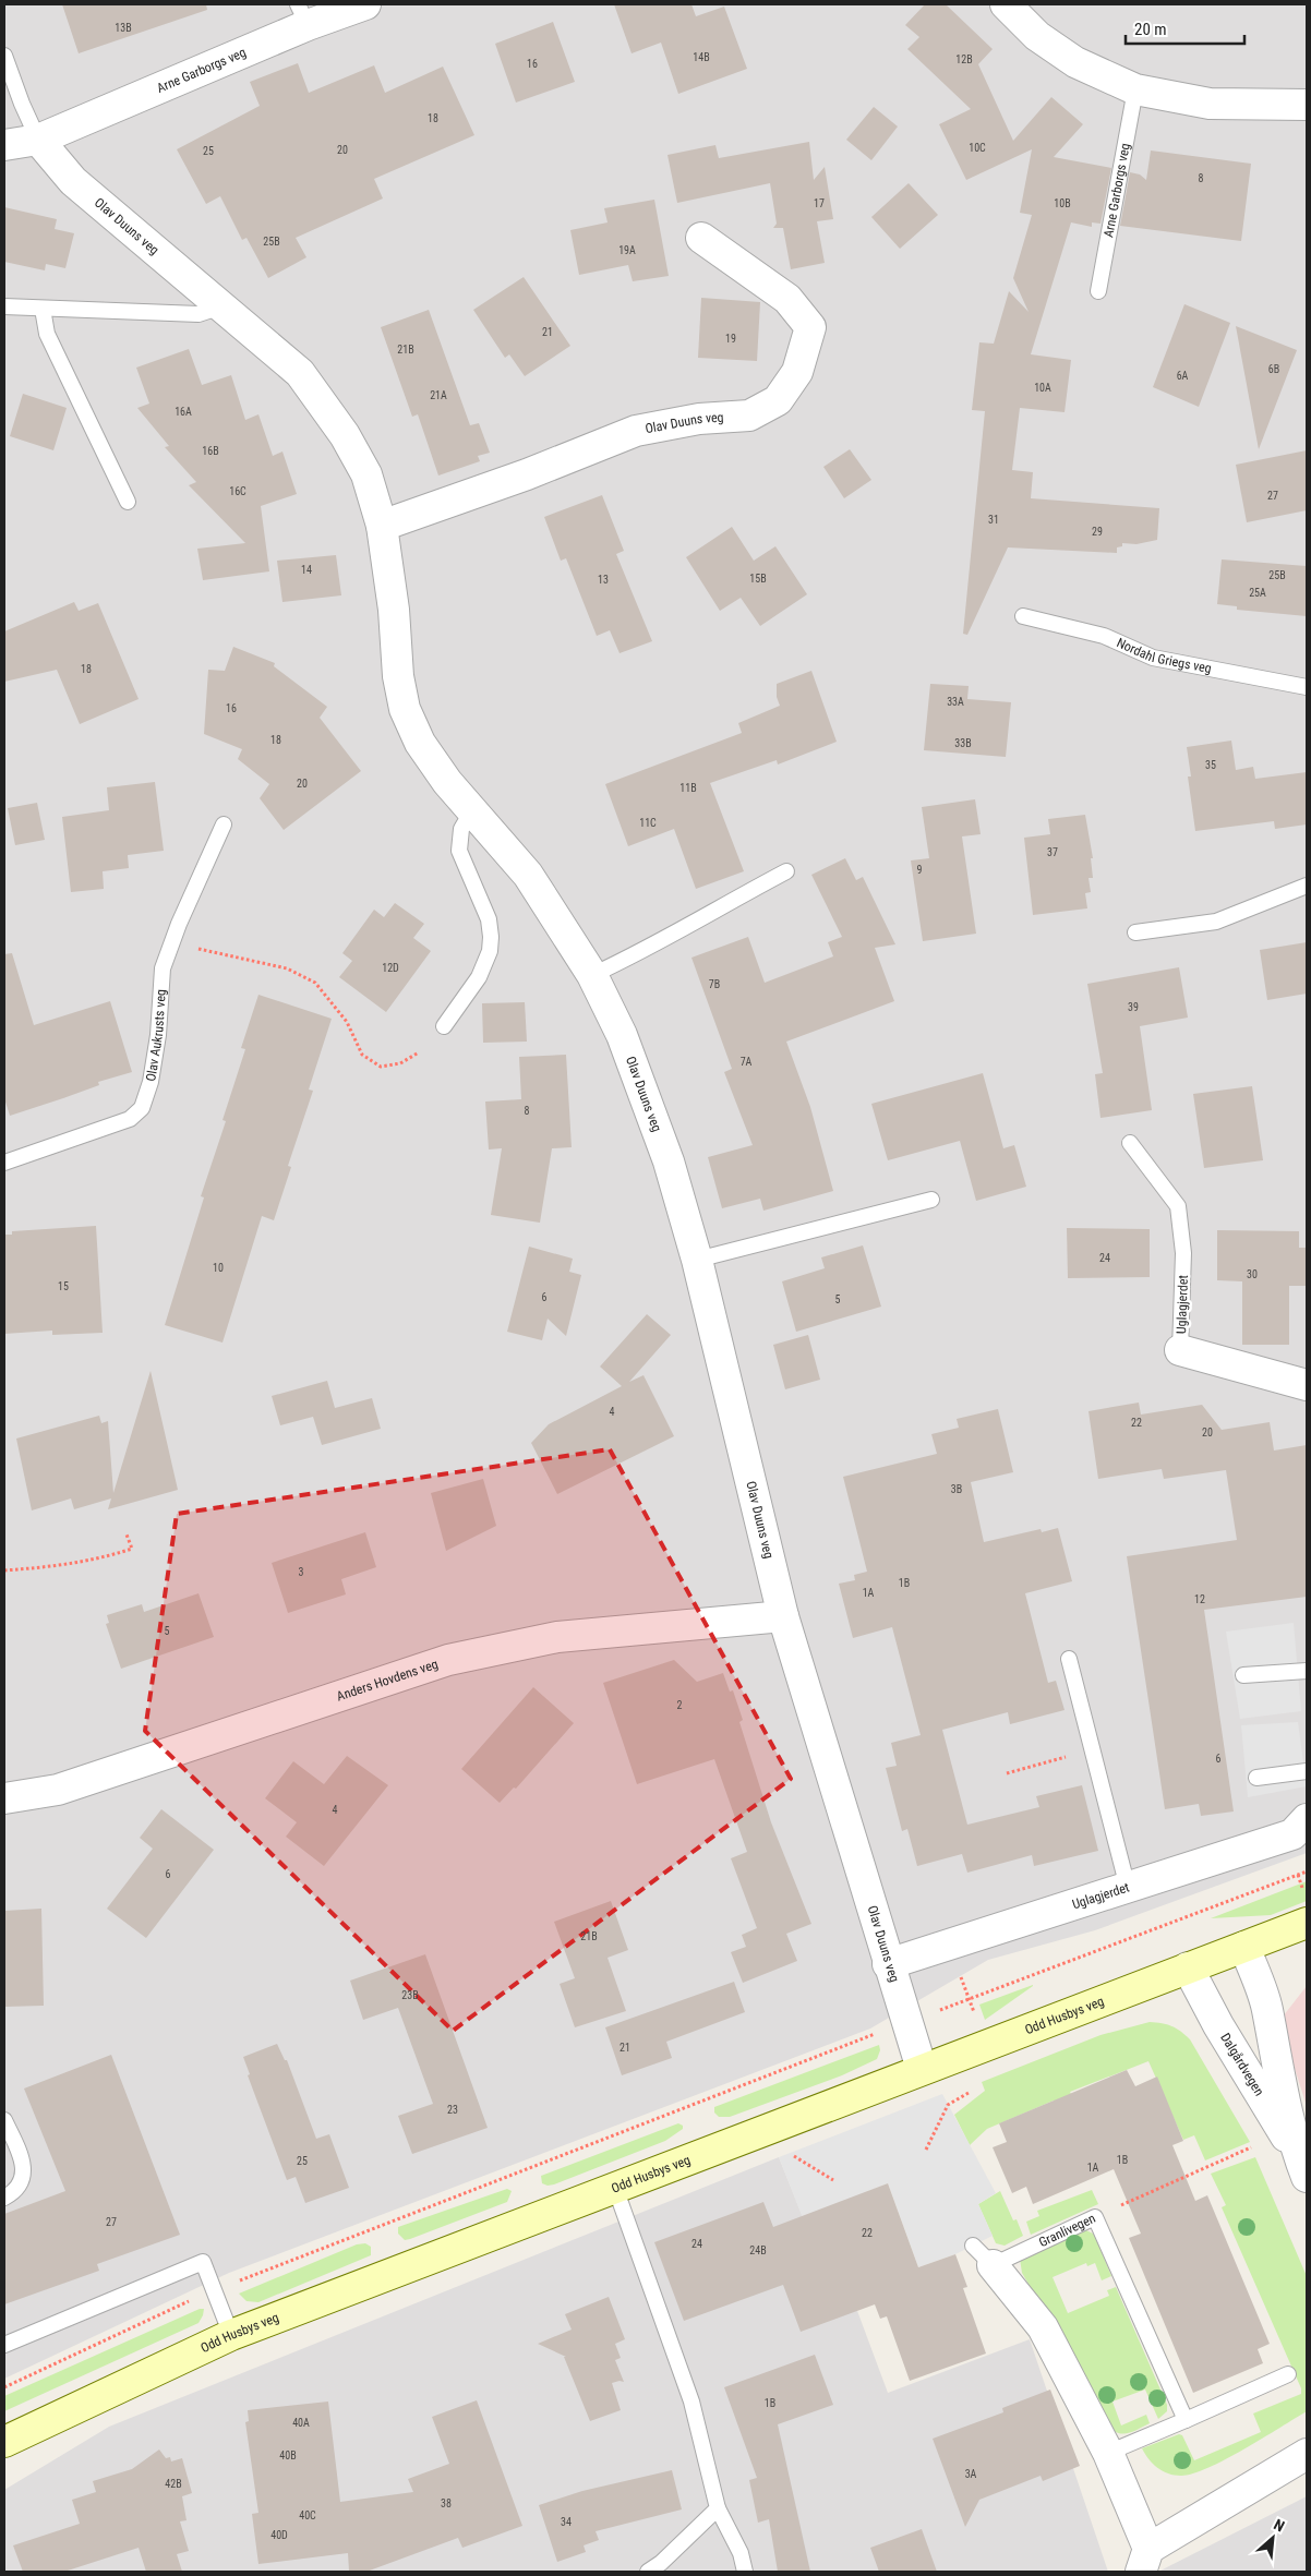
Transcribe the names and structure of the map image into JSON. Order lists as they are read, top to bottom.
{
  "streets": {
    "street": [
      "Arne Garborgs veg",
      "Olav Duuns veg",
      "Uglagjerdet",
      "Anders Hovdens veg",
      "Odd Husbys veg",
      "Dalgårdvegen",
      "Granlivegen"
    ],
    "lane": ["Nordahl Griegs veg", "Olav Aukrusts veg"]
  },
  "crossings": [
    ["Arne Garborgs veg", "Olav Duuns veg"],
    ["Olav Duuns veg", "Uglagjerdet"],
    ["Olav Duuns veg", "Anders Hovdens veg"],
    ["Olav Duuns veg", "Odd Husbys veg"],
    ["Odd Husbys veg", "Dalgårdvegen"]
  ],
  "house_numbers": [
    "13B",
    "14B",
    "12B",
    "16",
    "18",
    "10C",
    "20",
    "25",
    "8",
    "17",
    "10B",
    "25B",
    "19A",
    "21",
    "19",
    "21B",
    "6B",
    "6A",
    "10A",
    "21A",
    "16A",
    "16B",
    "16C",
    "27",
    "31",
    "29",
    "14",
    "25B",
    "15B",
    "13",
    "25A",
    "18",
    "33A",
    "16",
    "18",
    "33B",
    "35",
    "20",
    "11B",
    "11C",
    "37",
    "9",
    "12D",
    "7B",
    "39",
    "7A",
    "8",
    "24",
    "10",
    "30",
    "15",
    "6",
    "5",
    "4",
    "22",
    "20",
    "3B",
    "3",
    "1B",
    "1A",
    "12",
    "5",
    "2",
    "6",
    "4",
    "6",
    "21B",
    "23B",
    "21",
    "23",
    "1B",
    "25",
    "1A",
    "27",
    "22",
    "24",
    "24B",
    "1B",
    "40A",
    "40B",
    "3A",
    "42B",
    "38",
    "40C",
    "34",
    "40D"
  ],
  "scale_bar": "20 m",
  "north": "top right"
}
